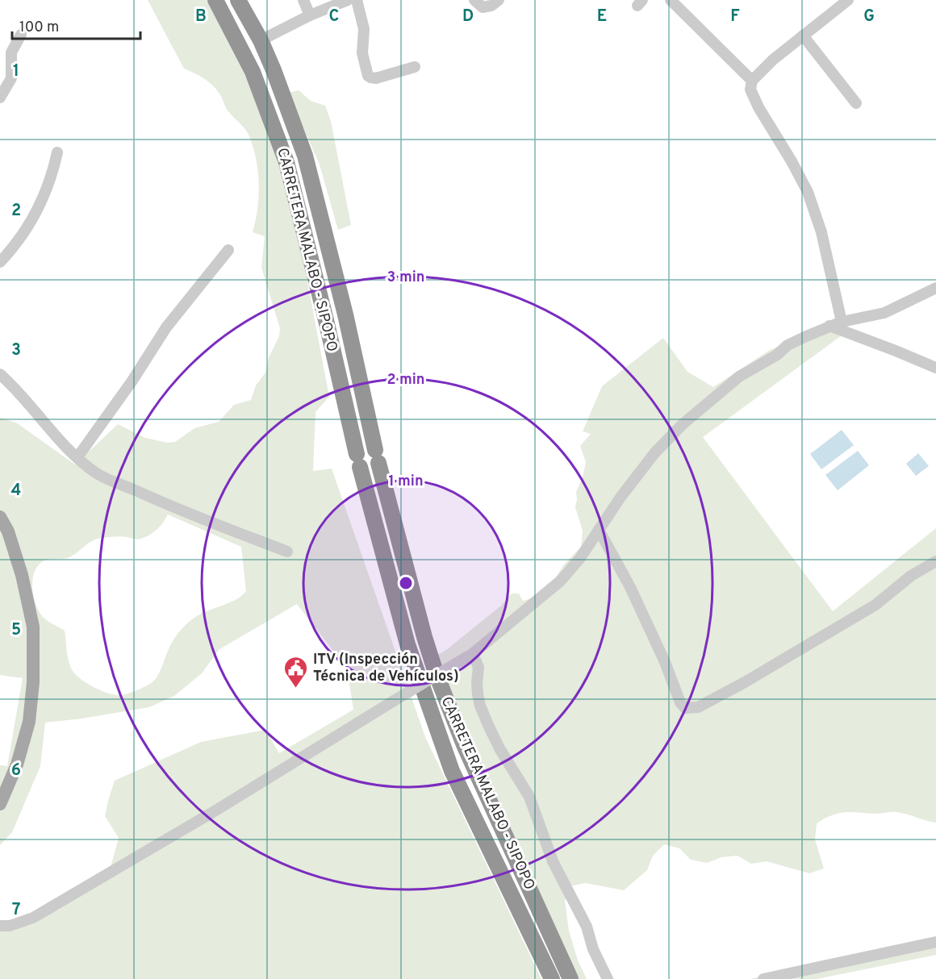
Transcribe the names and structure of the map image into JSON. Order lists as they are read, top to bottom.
{
  "streets": {
    "highway": ["CARRETERA MALABO - SIPOPO"]
  },
  "places": {
    "public building": ["ITV (Inspección Técnica de Vehículos)"]
  },
  "scale_bar": "100 m",
  "grid": {
    "columns": [
      "B",
      "C",
      "D",
      "E",
      "F",
      "G"
    ],
    "rows": [
      "1",
      "2",
      "3",
      "4",
      "5",
      "6",
      "7"
    ]
  },
  "rings": ["3 min", "2 min", "1 min"]
}
